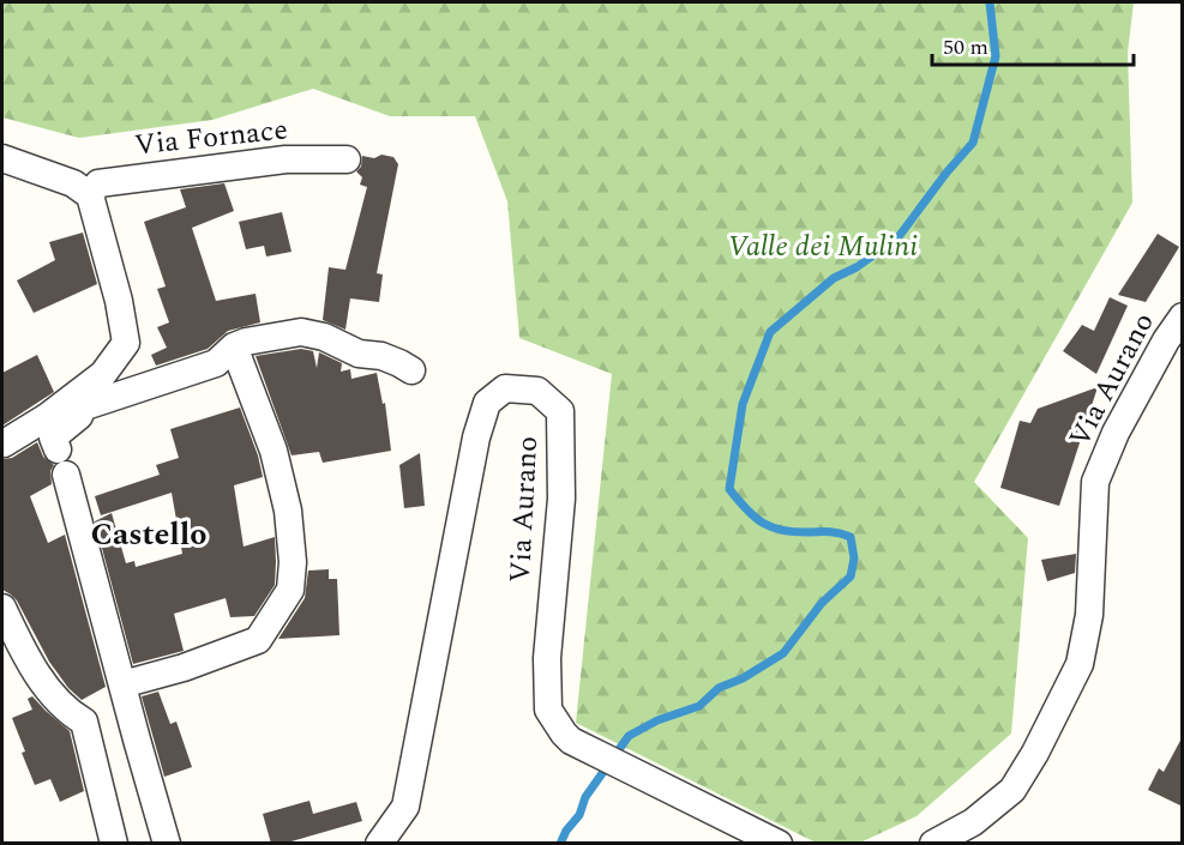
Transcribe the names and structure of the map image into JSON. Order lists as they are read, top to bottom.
{
  "streets": {
    "street": ["Via Fornace", "Via Aurano"]
  },
  "districts": ["Castello"],
  "parks": ["Valle dei Mulini"],
  "scale_bar": "50 m"
}
